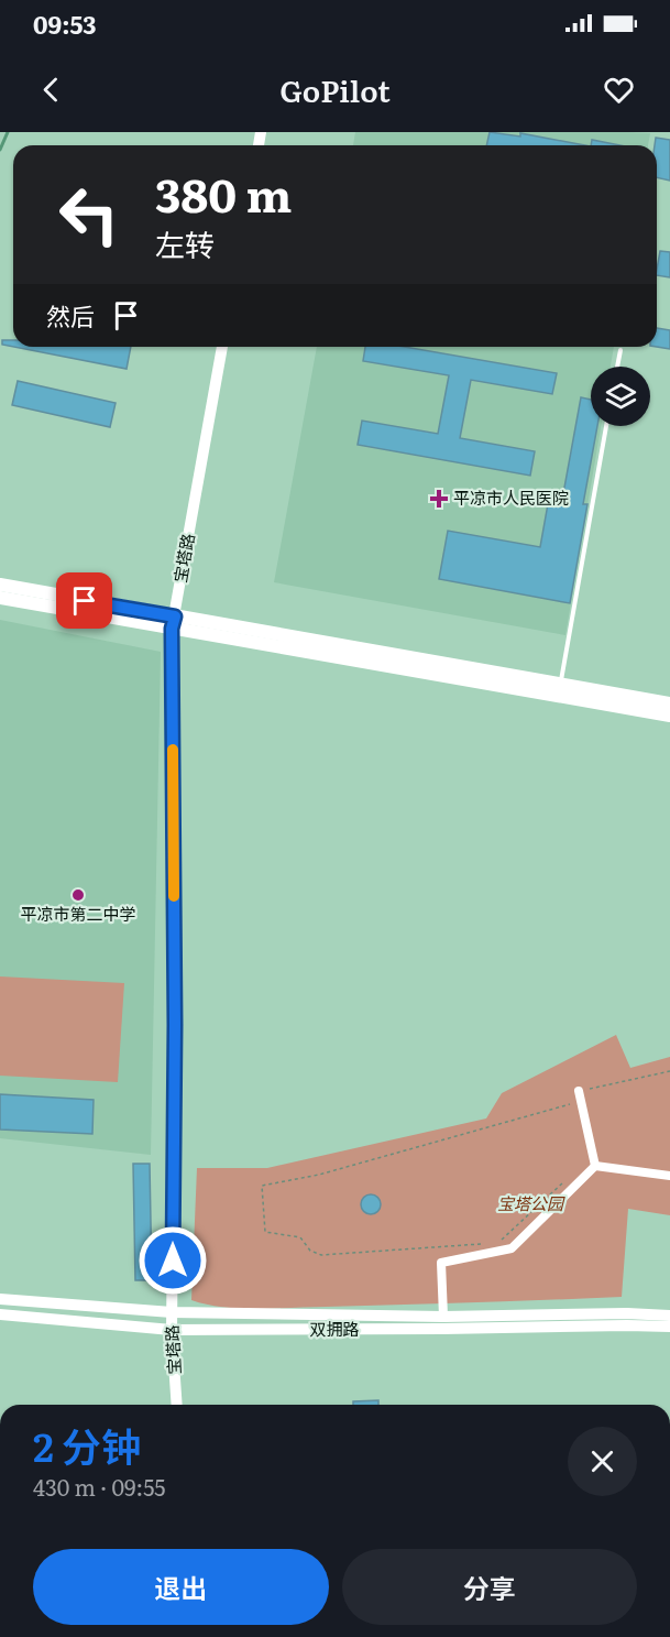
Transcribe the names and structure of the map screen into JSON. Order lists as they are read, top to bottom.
{
  "streets": {
    "main road": ["宝塔路", "双拥路"]
  },
  "crossings": [
    ["宝塔路", "双拥路"]
  ],
  "parks": ["宝塔公园"],
  "places": {
    "health": ["平凉市人民医院"],
    "other": ["平凉市第二中学"]
  },
  "page": {
    "status": "09:53",
    "header": "GoPilot",
    "turn": ["380 m", "左转"],
    "then": "然后",
    "heading": ["2 分钟", "430 m · 09:55"],
    "buttons": ["退出", "分享"]
  }
}
